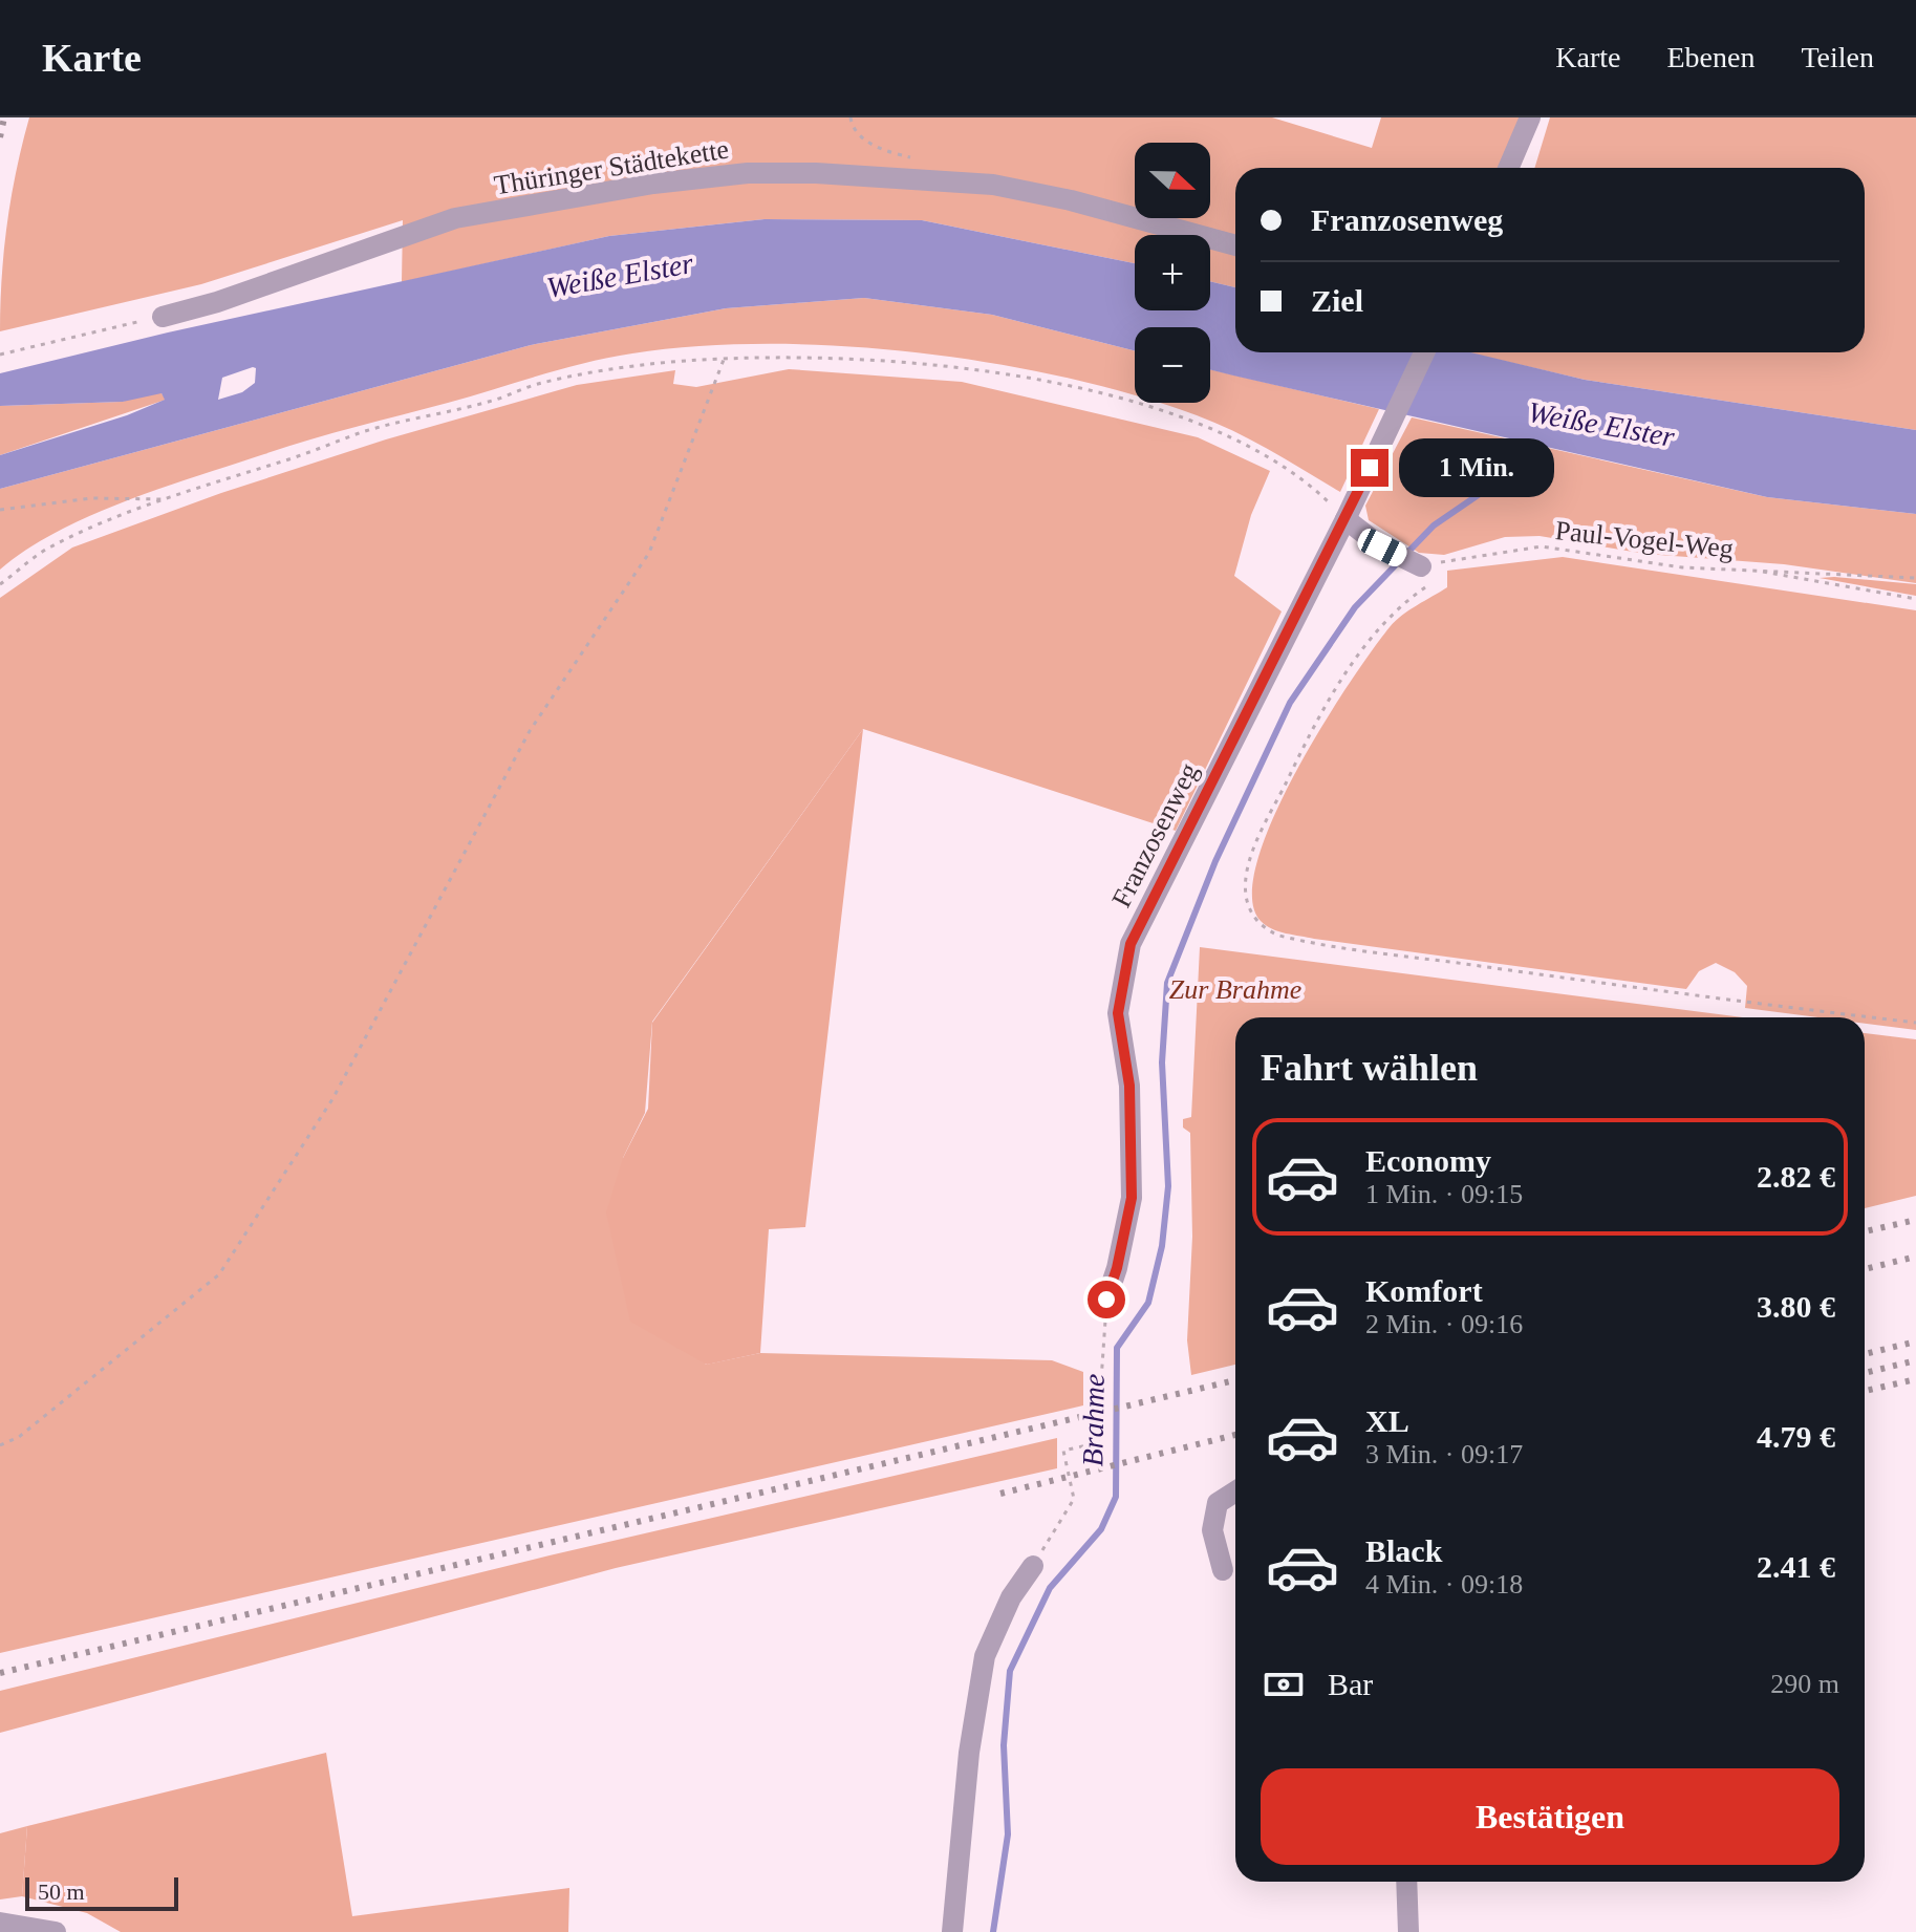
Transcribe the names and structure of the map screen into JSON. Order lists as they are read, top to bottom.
{
  "streets": {
    "street": ["Thüringer Städtekette", "Franzosenweg"],
    "path": ["Paul-Vogel-Weg"]
  },
  "water": ["Weiße Elster", "Brahme"],
  "parks": ["Zur Brahme"],
  "scale_bar": "50 m",
  "north": "right",
  "page": {
    "header": "Karte",
    "nav": ["Karte", "Ebenen", "Teilen"],
    "map_buttons": ["+", "−"],
    "banner": ["Franzosenweg", "Ziel"],
    "bubble": "1 Min.",
    "heading": "Fahrt wählen",
    "list": [
      {
        "name": "Economy",
        "note": "1 Min. · 09:15",
        "value": "2.82 €"
      },
      {
        "name": "Komfort",
        "note": "2 Min. · 09:16",
        "value": "3.80 €"
      },
      {
        "name": "XL",
        "note": "3 Min. · 09:17",
        "value": "4.79 €"
      },
      {
        "name": "Black",
        "note": "4 Min. · 09:18",
        "value": "2.41 €"
      }
    ],
    "pay": ["Bar", "290 m"],
    "buttons": "Bestätigen",
    "scale": "50 m"
  }
}
